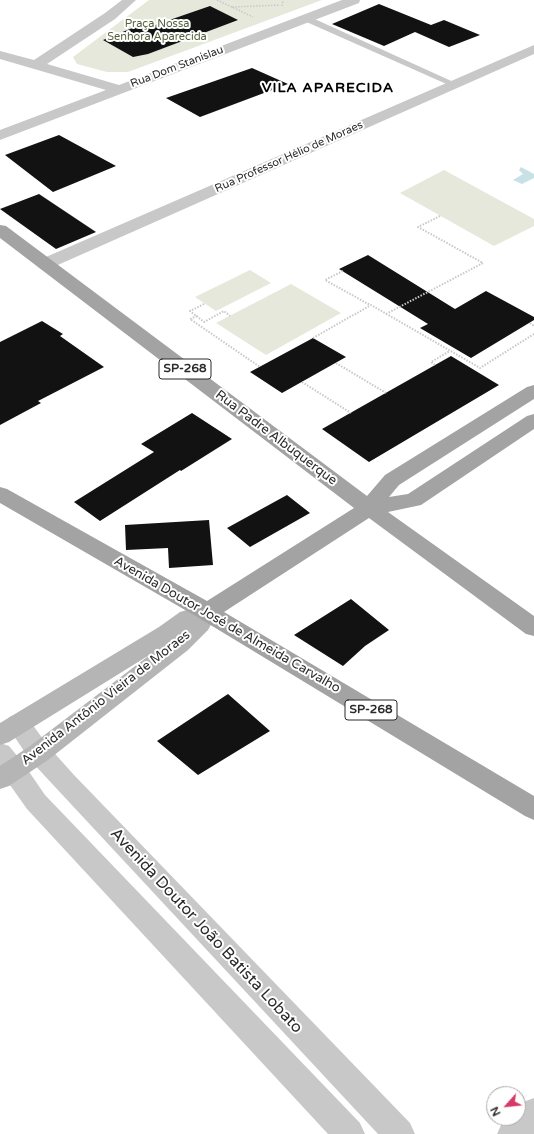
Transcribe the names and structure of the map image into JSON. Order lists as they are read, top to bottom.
{
  "streets": {
    "main road": [
      "SP-268",
      "Rua Padre Albuquerque",
      "Avenida Doutor José de Almeida Carvalho",
      "Avenida Antônio Vieira de Moraes"
    ],
    "street": ["Rua Dom Stanislau", "Rua Professor Hélio de Moraes", "Avenida Doutor João Batista Lobato"]
  },
  "crossings": [
    ["Rua Professor Hélio de Moraes", "Rua Padre Albuquerque"],
    ["Rua Padre Albuquerque", "Avenida Antônio Vieira de Moraes"],
    ["Avenida Doutor José de Almeida Carvalho", "Avenida Antônio Vieira de Moraes"],
    ["Avenida Antônio Vieira de Moraes", "Avenida Doutor João Batista Lobato"]
  ],
  "districts": ["VILA APARECIDA"],
  "parks": ["Praça Nossa Senhora Aparecida"],
  "north": "bottom left"
}
